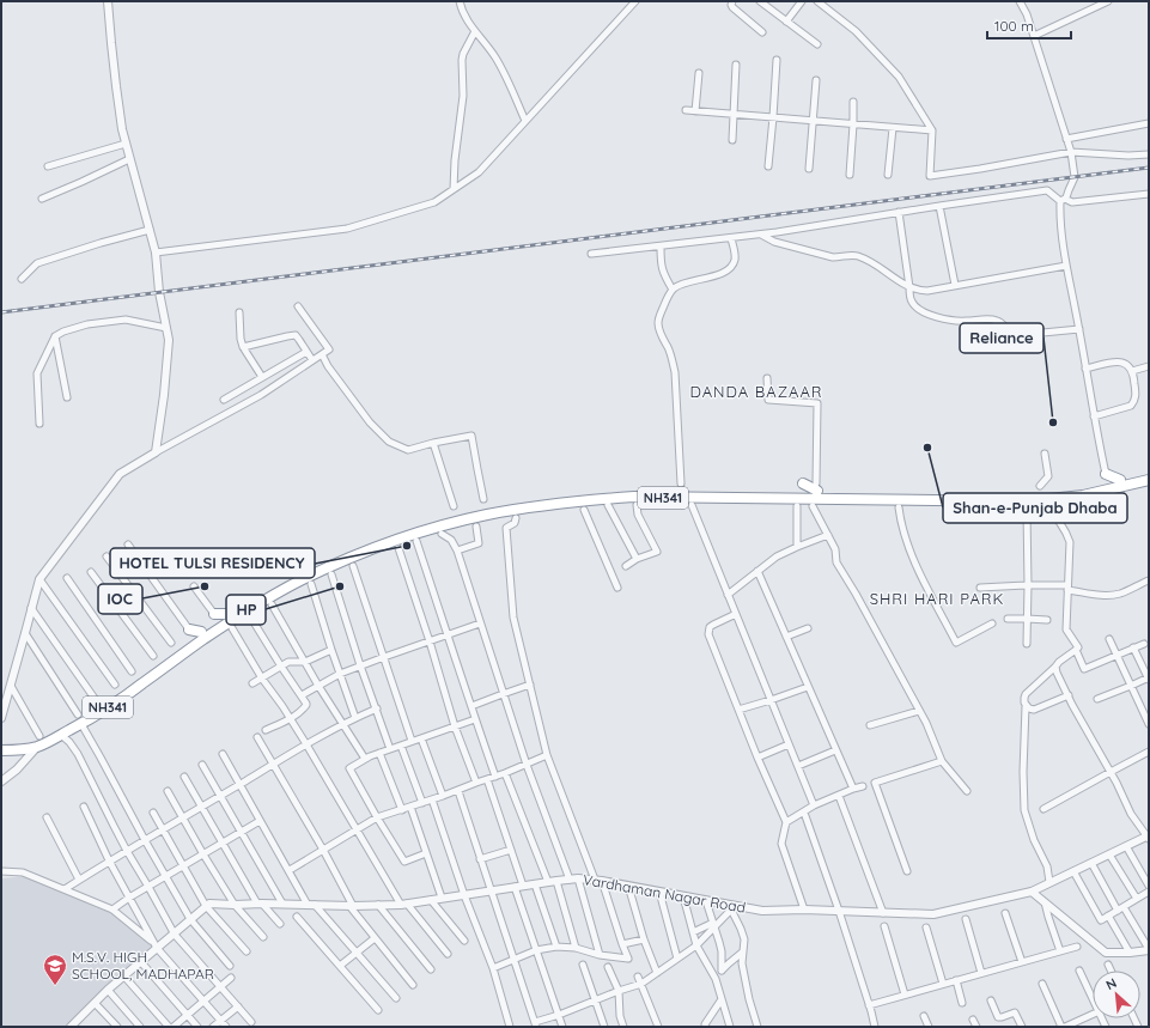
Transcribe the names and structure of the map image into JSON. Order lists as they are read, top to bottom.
{
  "streets": {
    "highway": ["NH341"],
    "street": ["Vardhaman Nagar Road"]
  },
  "districts": ["DANDA BAZAAR", "SHRI HARI PARK"],
  "places": {
    "other": [
      "Reliance",
      "Shan-e-Punjab Dhaba",
      "HOTEL TULSI RESIDENCY",
      "IOC",
      "HP"
    ],
    "school or university": ["M.S.V. HIGH SCHOOL, MADHAPAR"]
  },
  "scale_bar": "100 m",
  "north": "top left"
}
